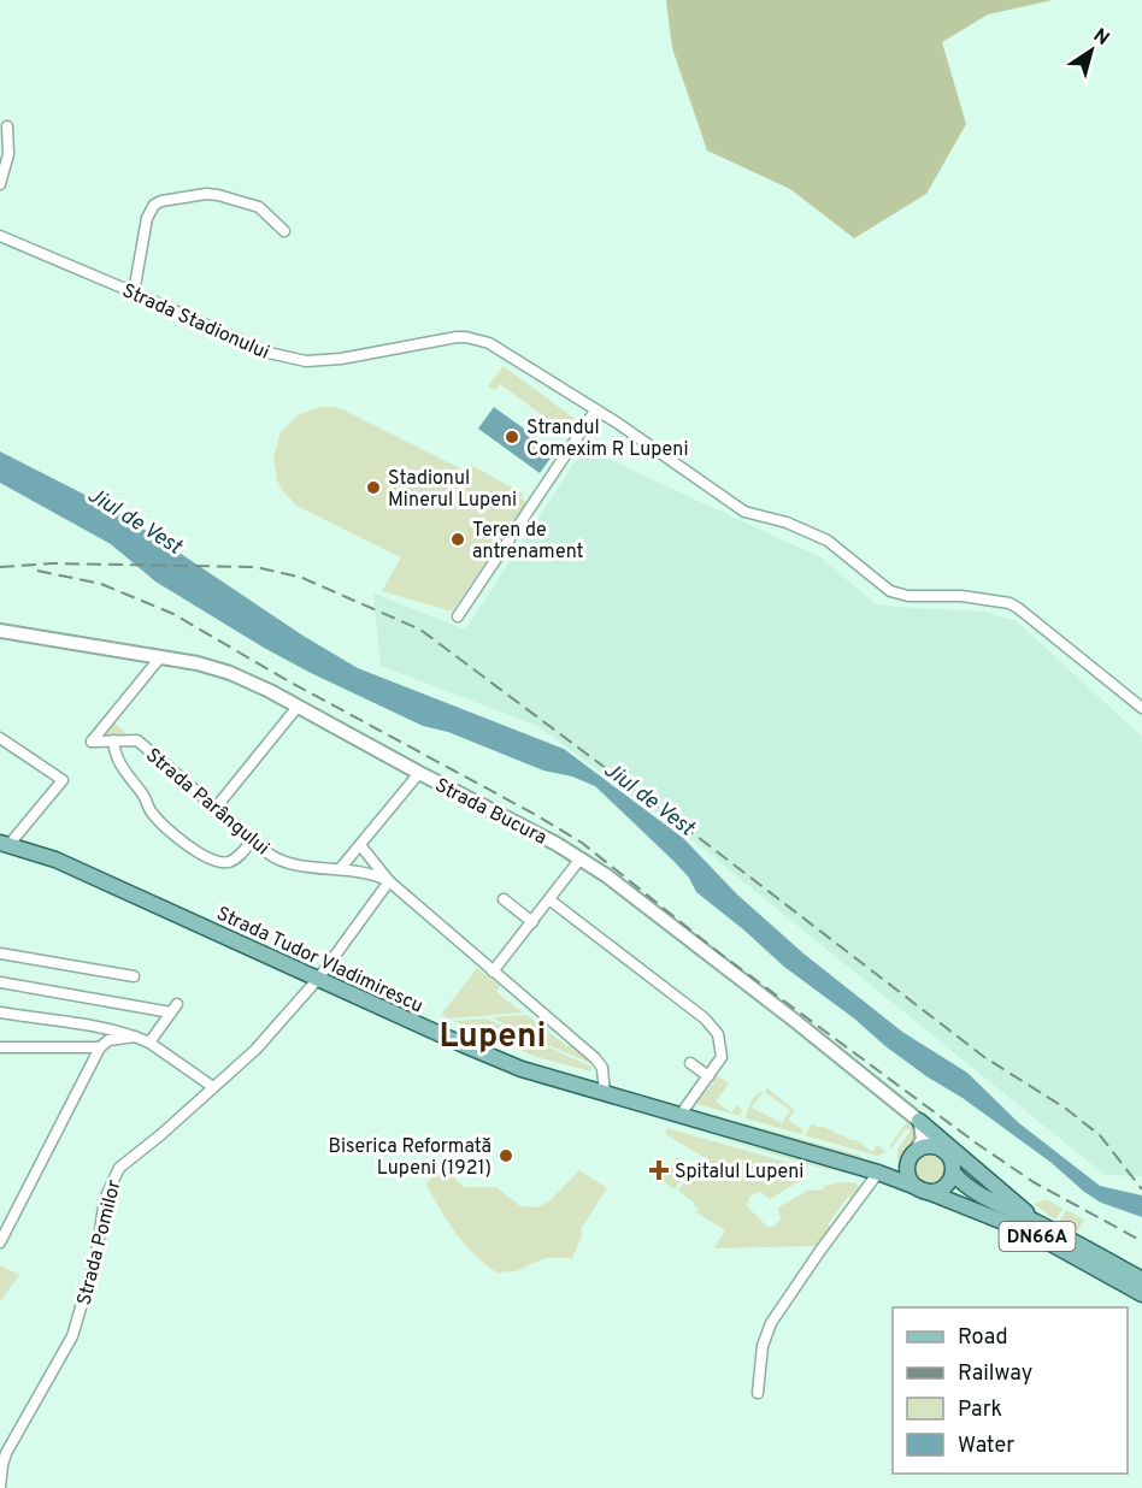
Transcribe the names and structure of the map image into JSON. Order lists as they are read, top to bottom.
{
  "streets": {
    "main road": ["Strada Bucura", "Strada Tudor Vladimirescu", "DN66A"],
    "street": ["Strada Stadionului", "Strada Parângului", "Strada Pomilor"]
  },
  "crossings": [
    ["Strada Parângului", "Strada Bucura"],
    ["Strada Parângului", "Strada Tudor Vladimirescu"],
    ["Strada Bucura", "Strada Tudor Vladimirescu"],
    ["Strada Bucura", "DN66A"],
    ["Strada Tudor Vladimirescu", "DN66A"],
    ["Strada Tudor Vladimirescu", "Strada Pomilor"]
  ],
  "districts": ["Lupeni"],
  "water": ["Jiul de Vest"],
  "places": {
    "other": [
      "Strandul Comexim R Lupeni",
      "Stadionul Minerul Lupeni",
      "Teren de antrenament",
      "Biserica Reformată Lupeni (1921)"
    ],
    "health": ["Spitalul Lupeni"]
  },
  "legend": [
    "Road",
    "Railway",
    "Park",
    "Water"
  ],
  "north": "top right"
}
